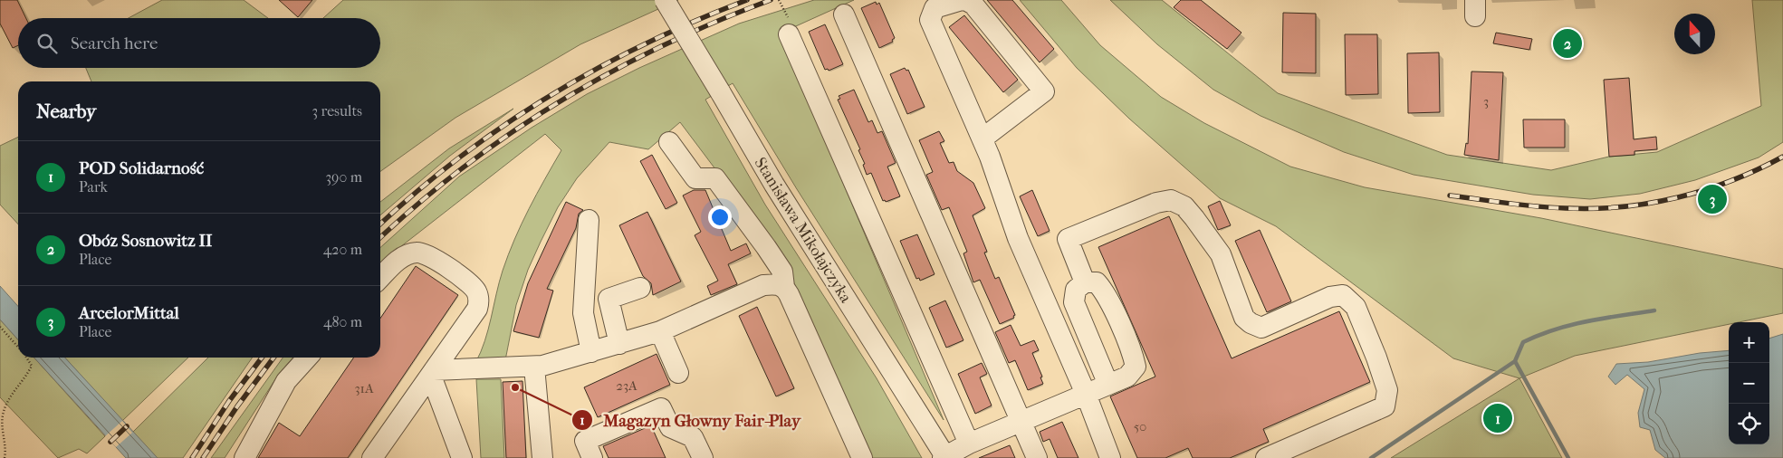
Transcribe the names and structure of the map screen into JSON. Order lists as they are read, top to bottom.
{
  "streets": {
    "street": ["Stanisława Mikołajczyka"]
  },
  "places": ["Magazyn Głowny Fair-Play"],
  "house_numbers": [
    "3",
    "23A",
    "31A",
    "50"
  ],
  "north": "top",
  "page": {
    "search": "Search here",
    "pins": ["2", "3", "1"],
    "heading": ["Nearby", "3 results"],
    "list": [
      {
        "mark": "1",
        "name": "POD Solidarność",
        "note": "Park",
        "value": "390 m"
      },
      {
        "mark": "2",
        "name": "Obóz Sosnowitz II",
        "note": "Place",
        "value": "420 m"
      },
      {
        "mark": "3",
        "name": "ArcelorMittal",
        "note": "Place",
        "value": "480 m"
      }
    ],
    "map_buttons": ["+", "−"]
  }
}
